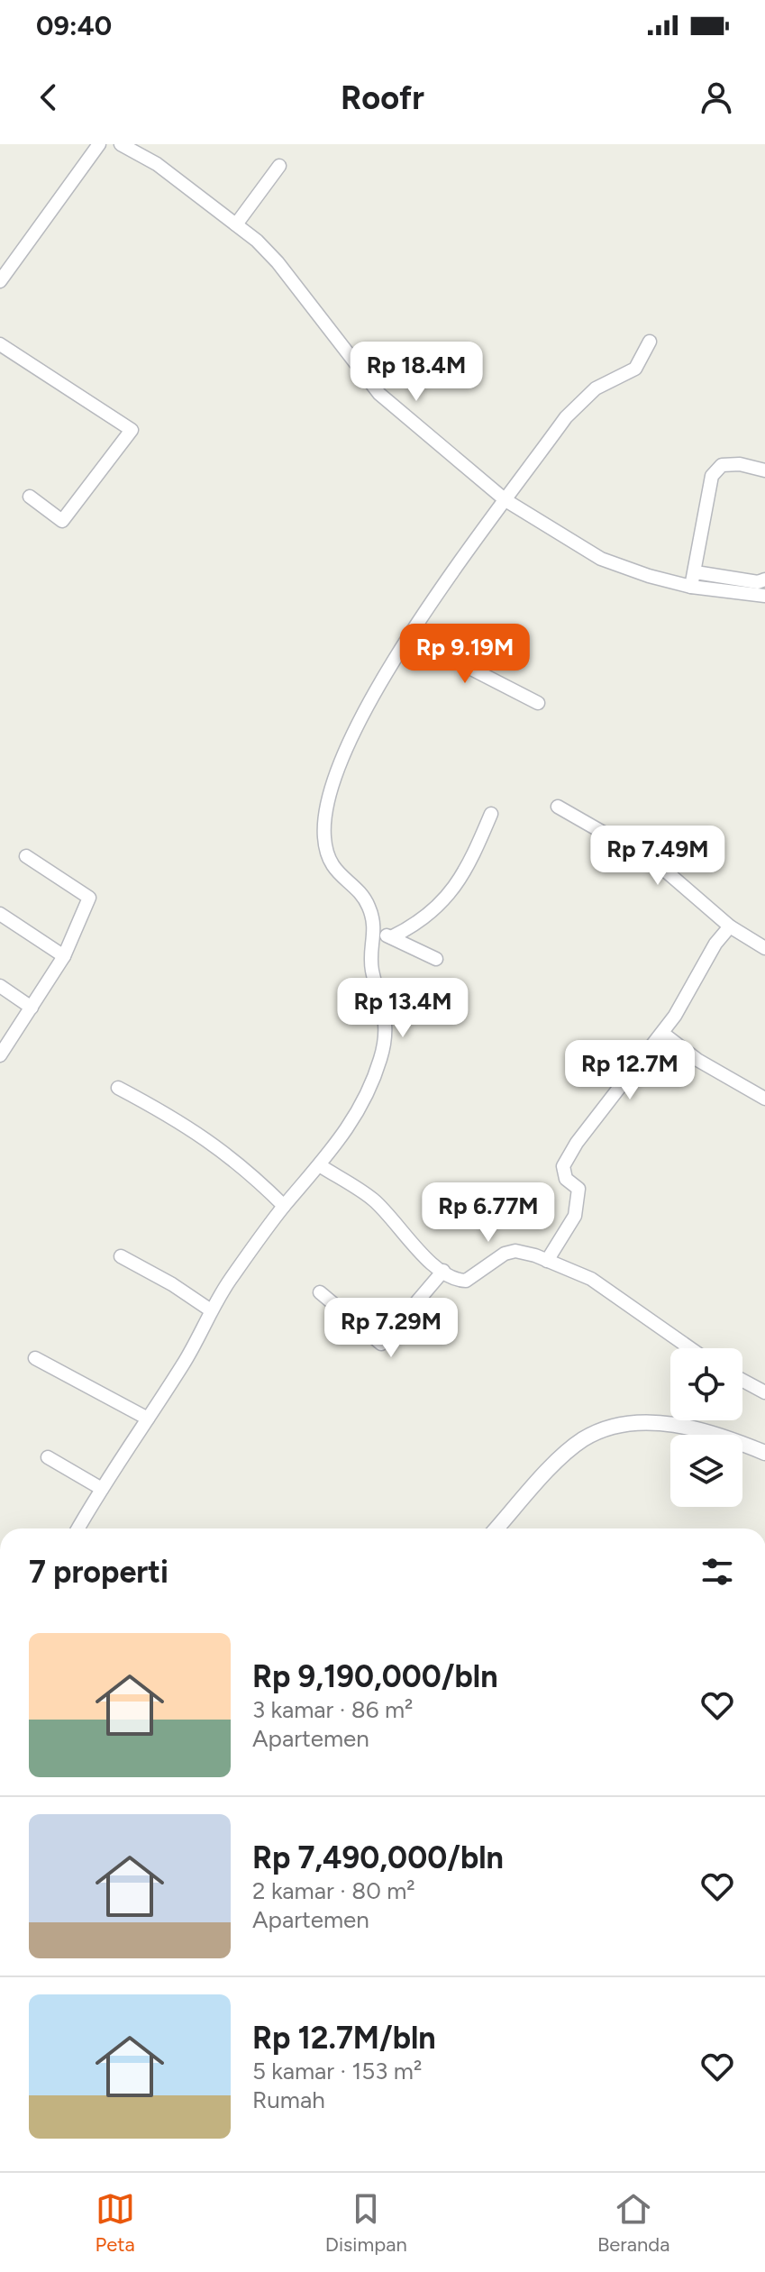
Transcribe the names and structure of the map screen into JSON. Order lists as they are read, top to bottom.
{
  "page": {
    "status": "09:40",
    "header": "Roofr",
    "price": [
      "Rp 18.4M",
      "Rp 9.19M",
      "Rp 7.49M",
      "Rp 13.4M",
      "Rp 12.7M",
      "Rp 6.77M",
      "Rp 7.29M"
    ],
    "heading": "7 properti",
    "list": [
      {
        "name": "Rp 9,190,000/bln",
        "note": "3 kamar · 86 m² · Apartemen"
      },
      {
        "name": "Rp 7,490,000/bln",
        "note": "2 kamar · 80 m² · Apartemen"
      },
      {
        "name": "Rp 12.7M/bln",
        "note": "5 kamar · 153 m² · Rumah"
      }
    ],
    "tabs": ["Peta", "Disimpan", "Beranda"]
  }
}
